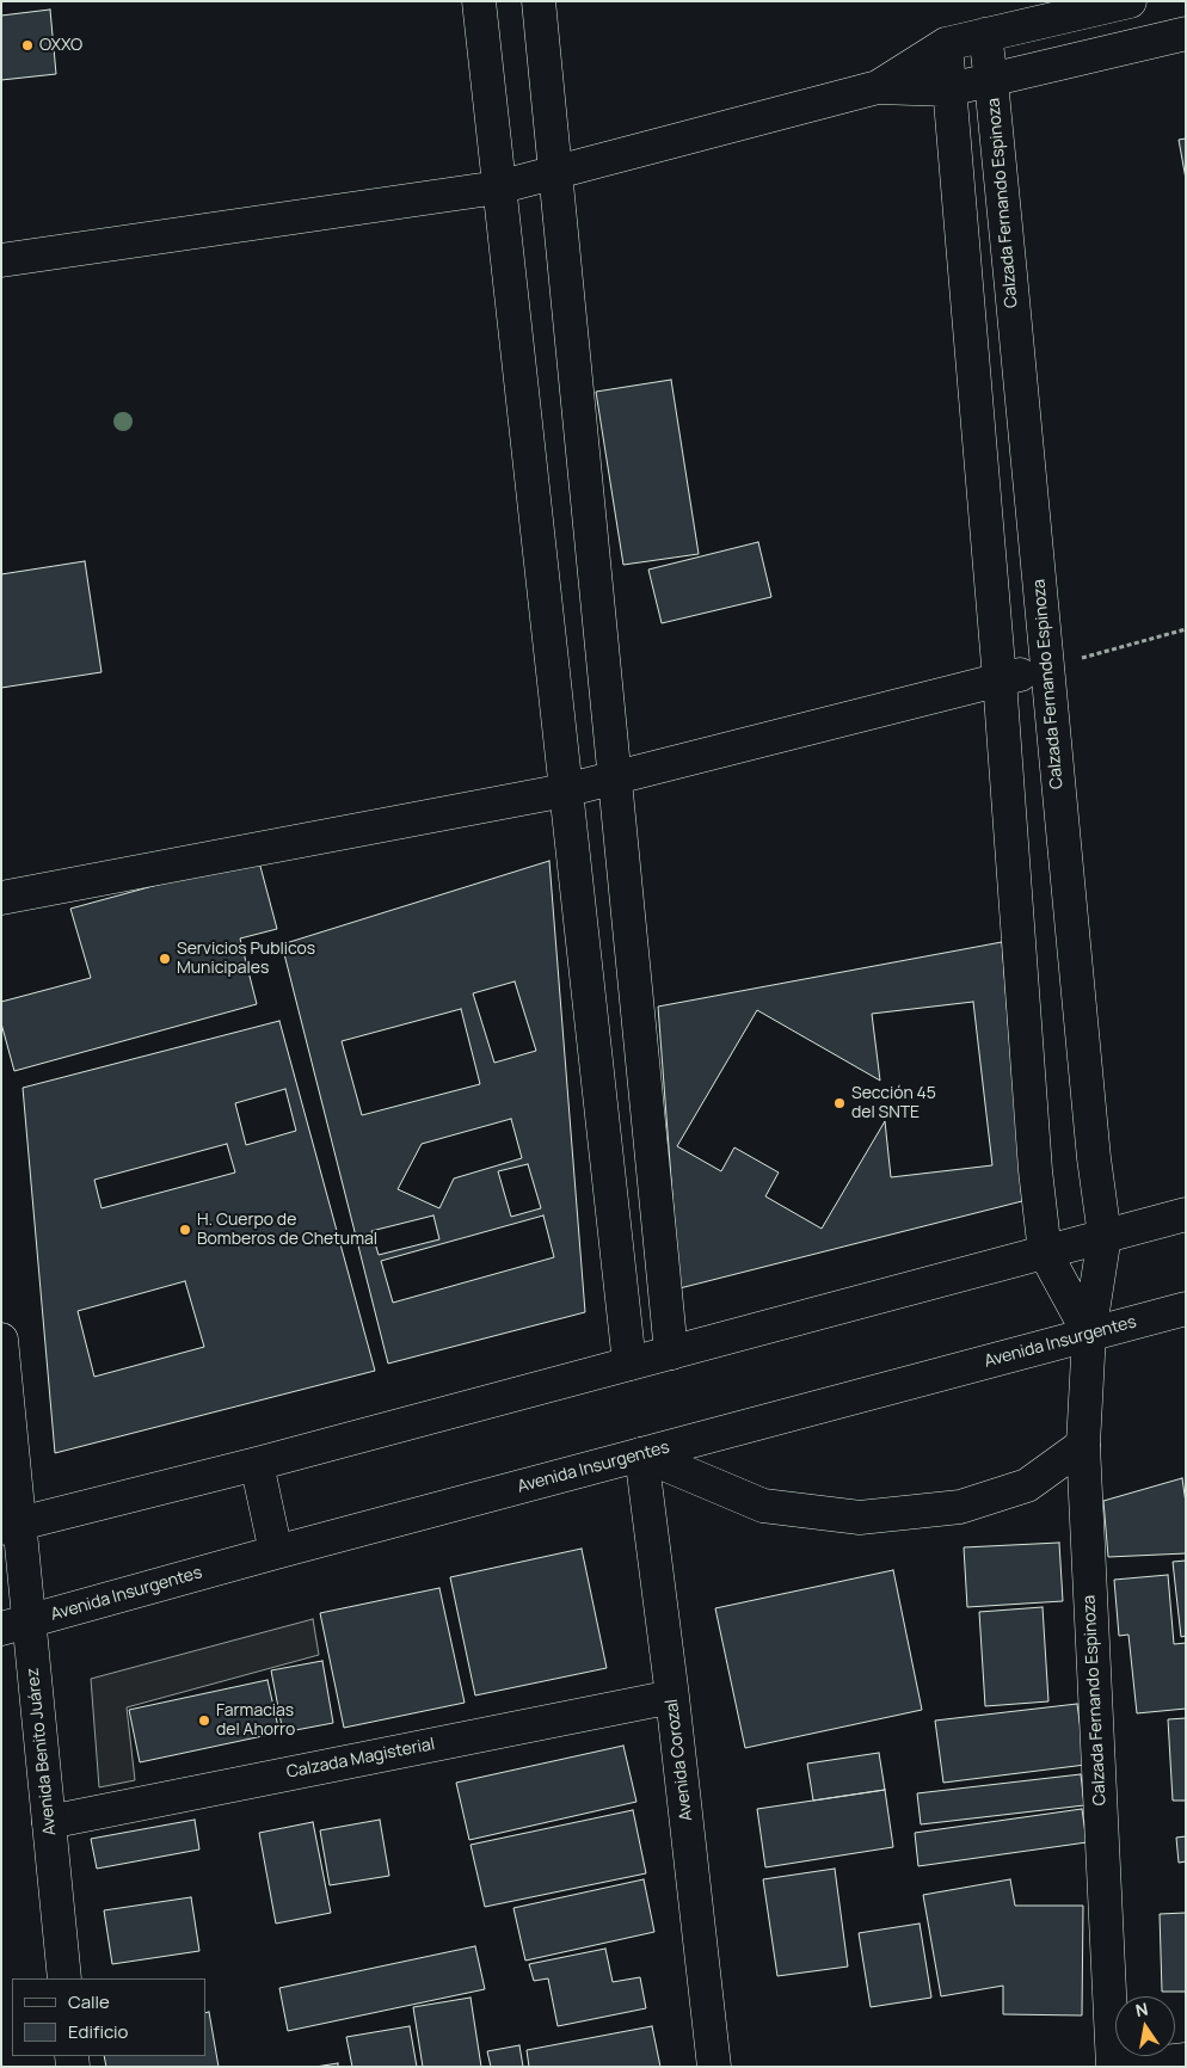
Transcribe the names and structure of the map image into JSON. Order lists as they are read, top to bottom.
{
  "streets": {
    "street": [
      "Calzada Fernando Espinoza",
      "Avenida Insurgentes",
      "Avenida Benito Juárez",
      "Calzada Magisterial",
      "Avenida Corozal"
    ]
  },
  "crossings": [
    ["Calzada Fernando Espinoza", "Avenida Insurgentes"],
    ["Avenida Insurgentes", "Avenida Benito Juárez"],
    ["Avenida Insurgentes", "Avenida Corozal"],
    ["Avenida Benito Juárez", "Calzada Magisterial"],
    ["Calzada Magisterial", "Avenida Corozal"]
  ],
  "places": [
    "OXXO",
    "Servicios Publicos Municipales",
    "Sección 45 del SNTE",
    "H. Cuerpo de Bomberos de Chetumal",
    "Farmacias del Ahorro"
  ],
  "legend": ["Calle", "Edificio"],
  "north": "top"
}
